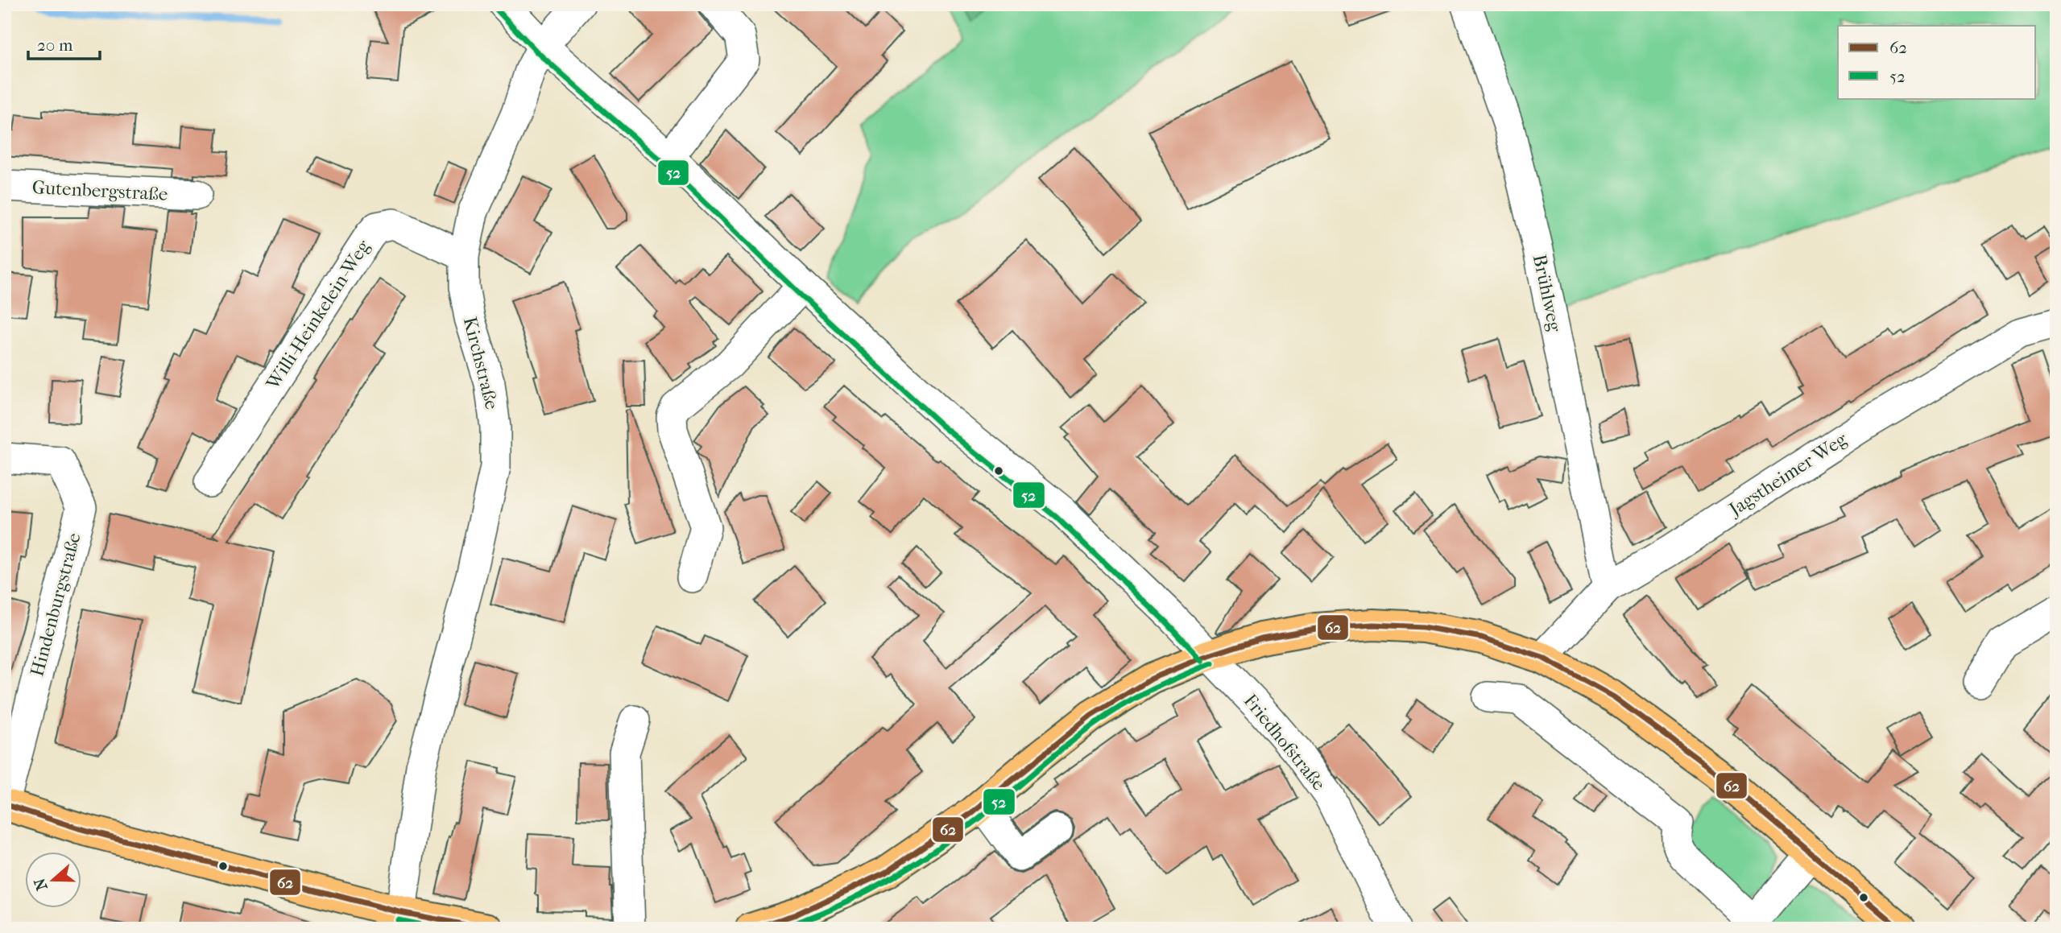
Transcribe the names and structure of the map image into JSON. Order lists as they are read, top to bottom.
{
  "streets": {
    "street": [
      "Gutenbergstraße",
      "Brühlweg",
      "Willi-Heinkelein-Weg",
      "Kirchstraße",
      "Jagstheimer Weg",
      "Hindenburgstraße",
      "Friedhofstraße"
    ]
  },
  "crossings": [
    ["Brühlweg", "Jagstheimer Weg"],
    ["Willi-Heinkelein-Weg", "Kirchstraße"],
    ["Kirchstraße", "Friedhofstraße"]
  ],
  "lines": ["transit line 52", "transit line 62"],
  "legend": ["62", "52"],
  "scale_bar": "20 m",
  "north": "left"
}
